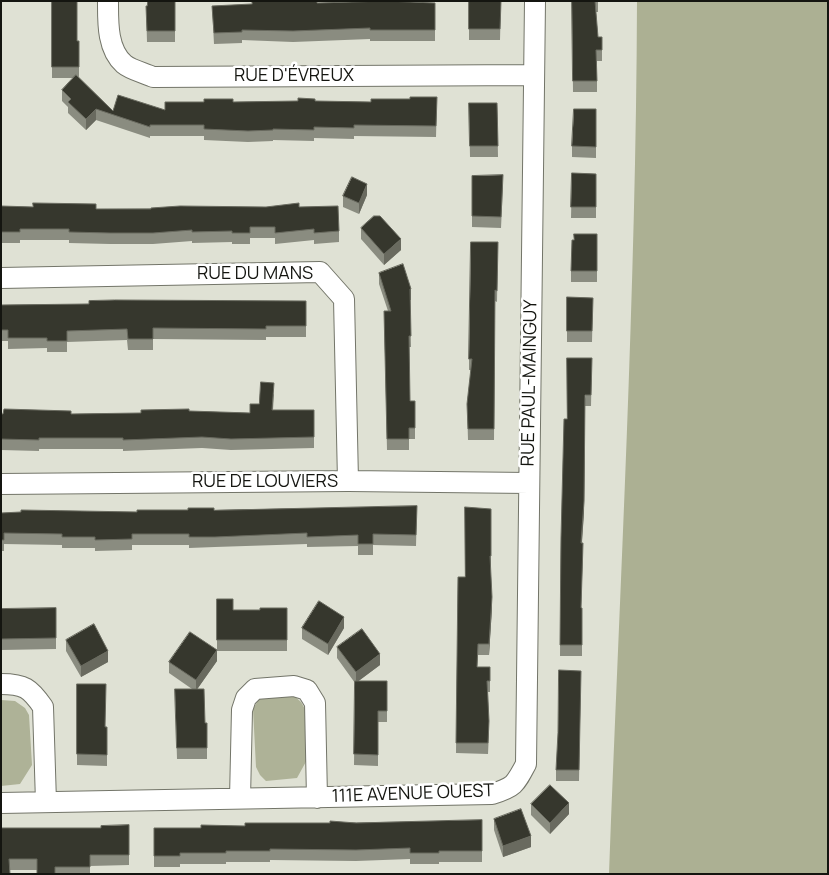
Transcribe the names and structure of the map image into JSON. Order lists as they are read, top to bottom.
{
  "streets": {
    "street": [
      "RUE D'ÉVREUX",
      "RUE DU MANS",
      "RUE PAUL-MAINGUY",
      "RUE DE LOUVIERS",
      "111E AVENUE OUEST"
    ]
  },
  "crossings": [
    ["RUE D'ÉVREUX", "RUE PAUL-MAINGUY"],
    ["RUE DU MANS", "RUE DE LOUVIERS"],
    ["RUE PAUL-MAINGUY", "RUE DE LOUVIERS"],
    ["RUE PAUL-MAINGUY", "111E AVENUE OUEST"]
  ]
}
